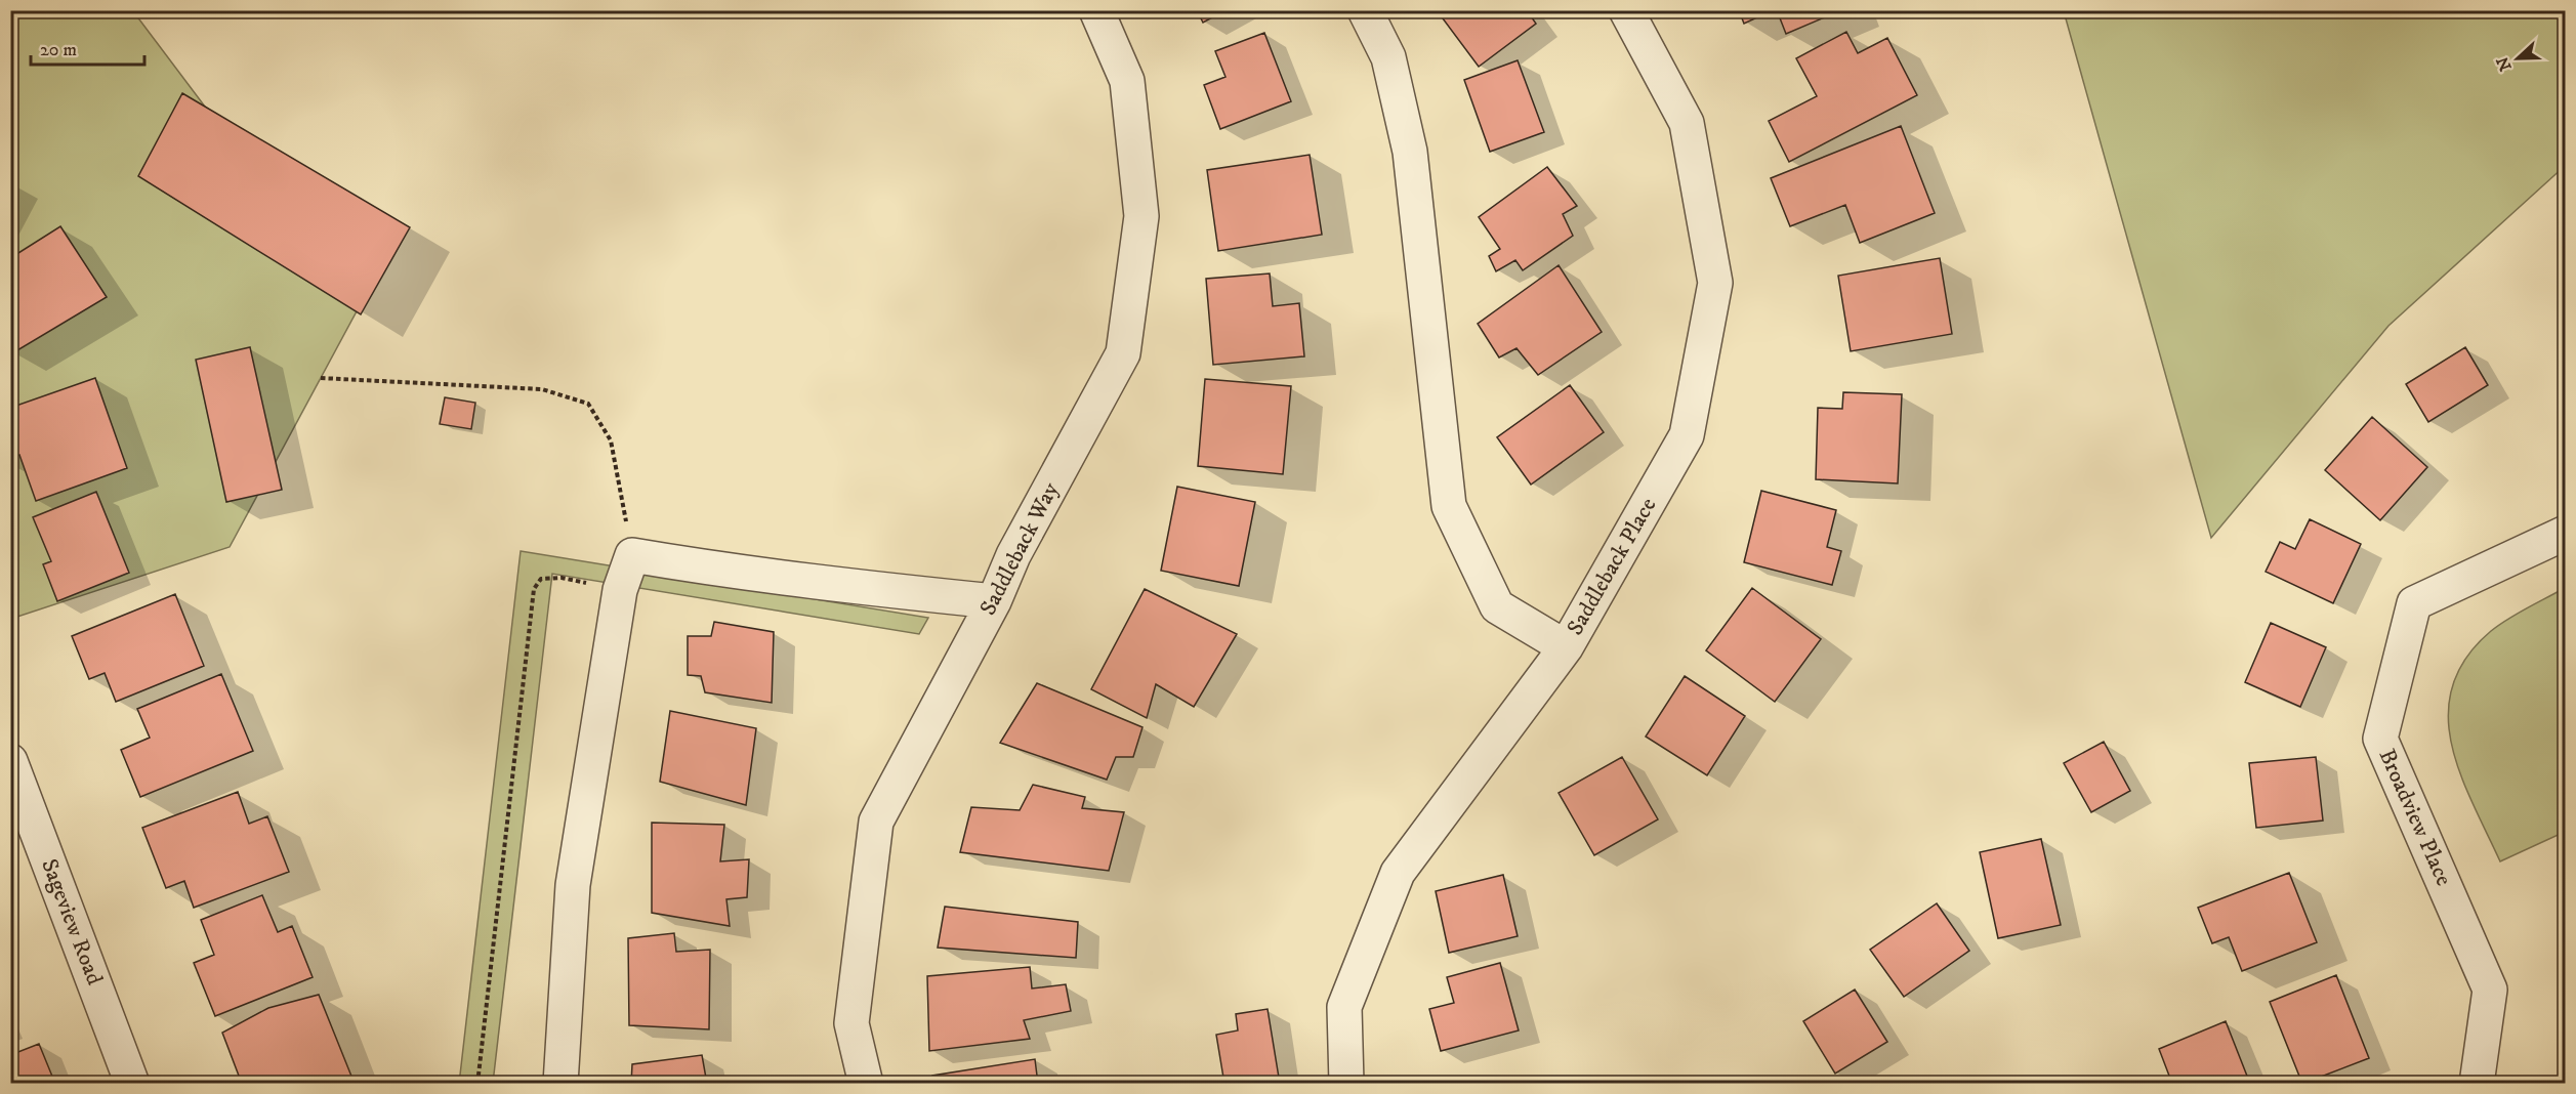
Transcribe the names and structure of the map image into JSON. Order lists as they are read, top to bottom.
{
  "streets": {
    "street": [
      "Saddleback Way",
      "Saddleback Place",
      "Broadview Place",
      "Sageview Road"
    ]
  },
  "scale_bar": "20 m",
  "north": "left"
}
